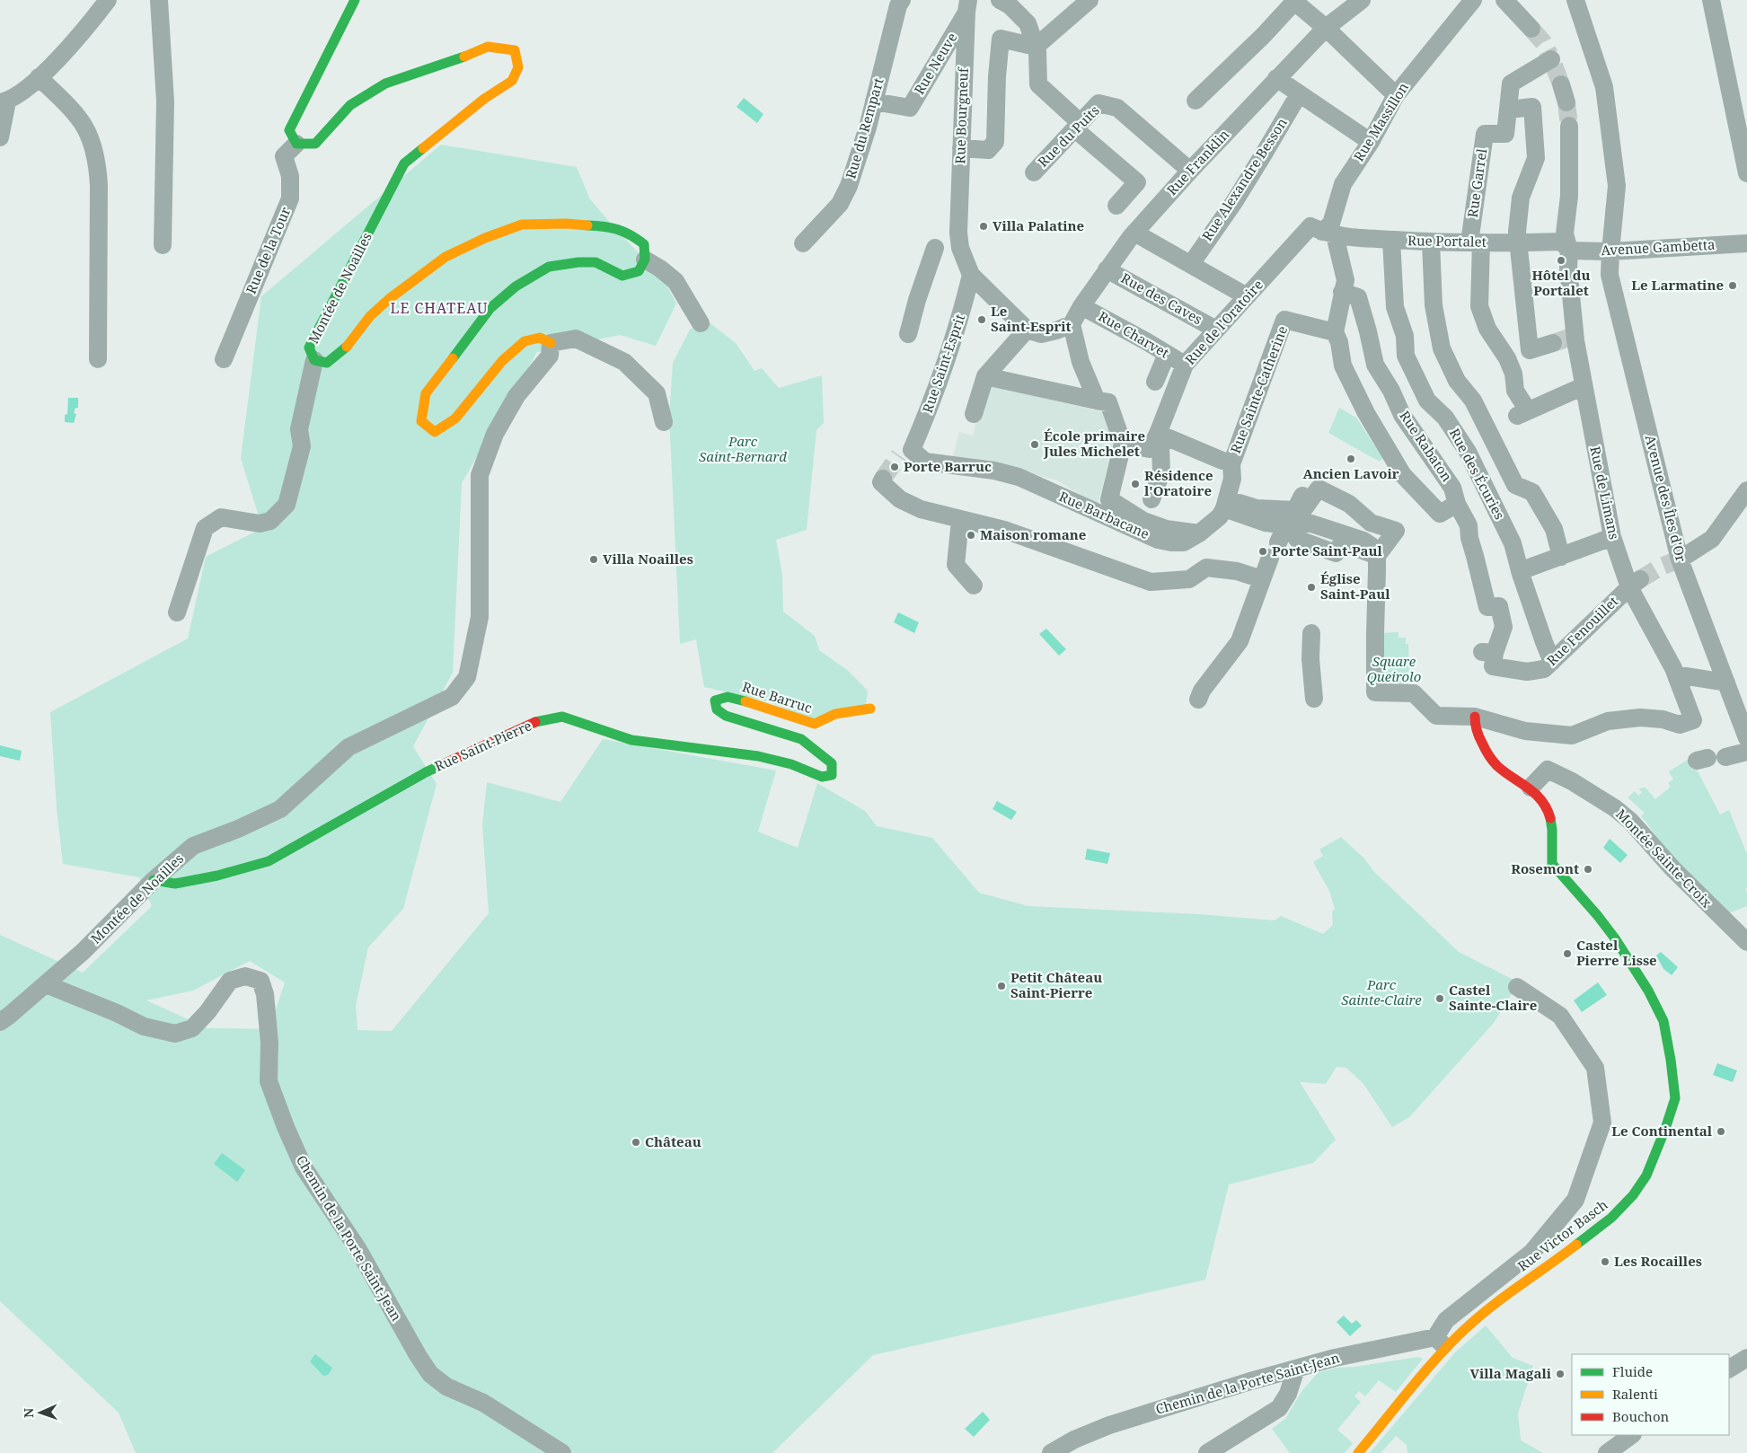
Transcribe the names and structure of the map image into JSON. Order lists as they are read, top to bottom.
{
  "streets": {
    "street": [
      "Rue Neuve",
      "Rue Bourgneuf",
      "Rue Massillon",
      "Rue du Rempart",
      "Rue du Puits",
      "Rue Franklin",
      "Rue Alexandre Besson",
      "Rue Garrel",
      "Rue Portalet",
      "Avenue Gambetta",
      "Rue de la Tour",
      "Montée de Noailles",
      "Rue des Caves",
      "Rue de l'Oratoire",
      "Rue Charvet",
      "Rue Saint-Esprit",
      "Rue Sainte-Catherine",
      "Rue Rabaton",
      "Rue des Écuries",
      "Rue de Limans",
      "Avenue des Îles d'Or",
      "Rue Barbacane",
      "Rue Fenouillet",
      "Rue Barruc",
      "Rue Saint-Pierre",
      "Montée Sainte-Croix",
      "Rue Victor Basch",
      "Chemin de la Porte Saint-Jean"
    ]
  },
  "crossings": [
    ["Rue Neuve", "Rue Bourgneuf"],
    ["Rue Neuve", "Rue du Rempart"],
    ["Rue Bourgneuf", "Rue Saint-Esprit"],
    ["Rue Massillon", "Rue Portalet"],
    ["Rue Massillon", "Rue de l'Oratoire"],
    ["Rue du Puits", "Rue Franklin"],
    ["Rue Franklin", "Rue des Caves"],
    ["Rue Franklin", "Rue Charvet"],
    ["Rue Garrel", "Rue Portalet"],
    ["Rue Portalet", "Avenue Gambetta"],
    ["Rue Portalet", "Rue de l'Oratoire"],
    ["Rue Portalet", "Rue des Écuries"],
    ["Rue Portalet", "Rue de Limans"],
    ["Avenue Gambetta", "Rue de Limans"],
    ["Avenue Gambetta", "Avenue des Îles d'Or"],
    ["Rue de la Tour", "Montée de Noailles"],
    ["Montée de Noailles", "Rue Saint-Pierre"],
    ["Montée de Noailles", "Chemin de la Porte Saint-Jean"],
    ["Rue des Caves", "Rue de l'Oratoire"],
    ["Rue de l'Oratoire", "Rue Charvet"],
    ["Rue Saint-Esprit", "Rue Barbacane"],
    ["Rue Sainte-Catherine", "Rue Barbacane"],
    ["Rue Rabaton", "Rue Fenouillet"],
    ["Rue des Écuries", "Rue Fenouillet"],
    ["Rue de Limans", "Rue Fenouillet"],
    ["Rue de Limans", "Rue Victor Basch"],
    ["Rue Barruc", "Rue Saint-Pierre"],
    ["Montée Sainte-Croix", "Rue Victor Basch"],
    ["Rue Victor Basch", "Chemin de la Porte Saint-Jean"]
  ],
  "districts": ["LE CHATEAU"],
  "parks": ["Parc Saint-Bernard", "Square Queirolo", "Parc Sainte-Claire"],
  "places": [
    "Villa Palatine",
    "Hôtel du Portalet",
    "Le Larmatine",
    "Le Saint-Esprit",
    "École primaire Jules Michelet",
    "Ancien Lavoir",
    "Porte Barruc",
    "Résidence l'Oratoire",
    "Maison romane",
    "Porte Saint-Paul",
    "Villa Noailles",
    "Église Saint-Paul",
    "Rosemont",
    "Castel Pierre Lisse",
    "Petit Château Saint-Pierre",
    "Castel Sainte-Claire",
    "Le Continental",
    "Château",
    "Les Rocailles",
    "Villa Magali"
  ],
  "legend": ["Fluide", "Ralenti", "Bouchon"],
  "north": "left"
}
